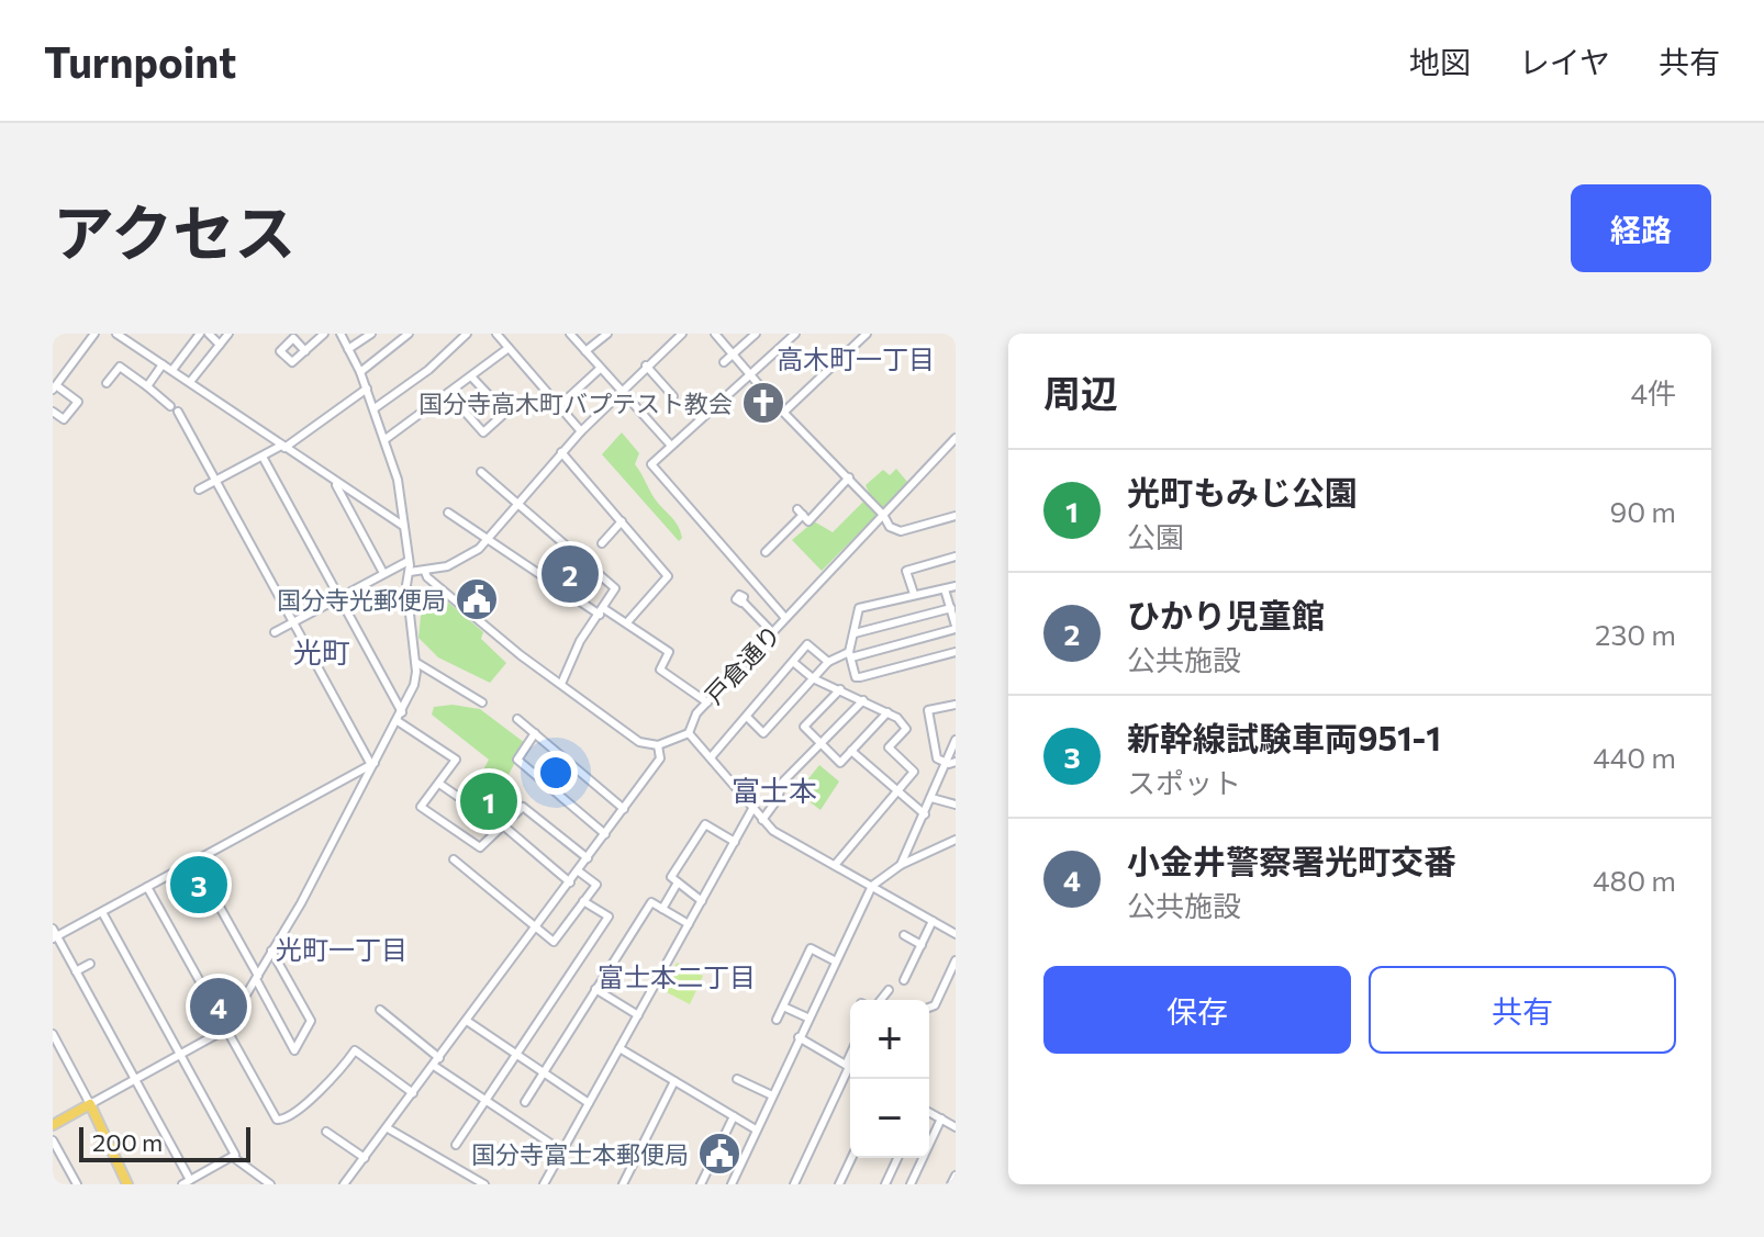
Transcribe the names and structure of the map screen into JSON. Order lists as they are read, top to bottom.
{
  "streets": {
    "street": ["戸倉通り"]
  },
  "districts": [
    "高木町一丁目",
    "光町",
    "富士本",
    "光町一丁目",
    "富士本二丁目"
  ],
  "places": {
    "church": ["国分寺高木町バプテスト教会"],
    "public building": ["国分寺光郵便局", "国分寺富士本郵便局"]
  },
  "scale_bar": "200 m",
  "page": {
    "header": "Turnpoint",
    "nav": ["地図", "レイヤ", "共有"],
    "title": "アクセス",
    "buttons": [
      "経路",
      ["保存", "共有"]
    ],
    "heading": ["周辺", "4件"],
    "list": [
      {
        "mark": "1",
        "name": "光町もみじ公園",
        "note": "公園",
        "value": "90 m"
      },
      {
        "mark": "2",
        "name": "ひかり児童館",
        "note": "公共施設",
        "value": "230 m"
      },
      {
        "mark": "3",
        "name": "新幹線試験車両951-1",
        "note": "スポット",
        "value": "440 m"
      },
      {
        "mark": "4",
        "name": "小金井警察署光町交番",
        "note": "公共施設",
        "value": "480 m"
      }
    ],
    "pins": [
      "2",
      "1",
      "3",
      "4"
    ],
    "map_buttons": ["+", "−"],
    "scale": "200 m"
  }
}
